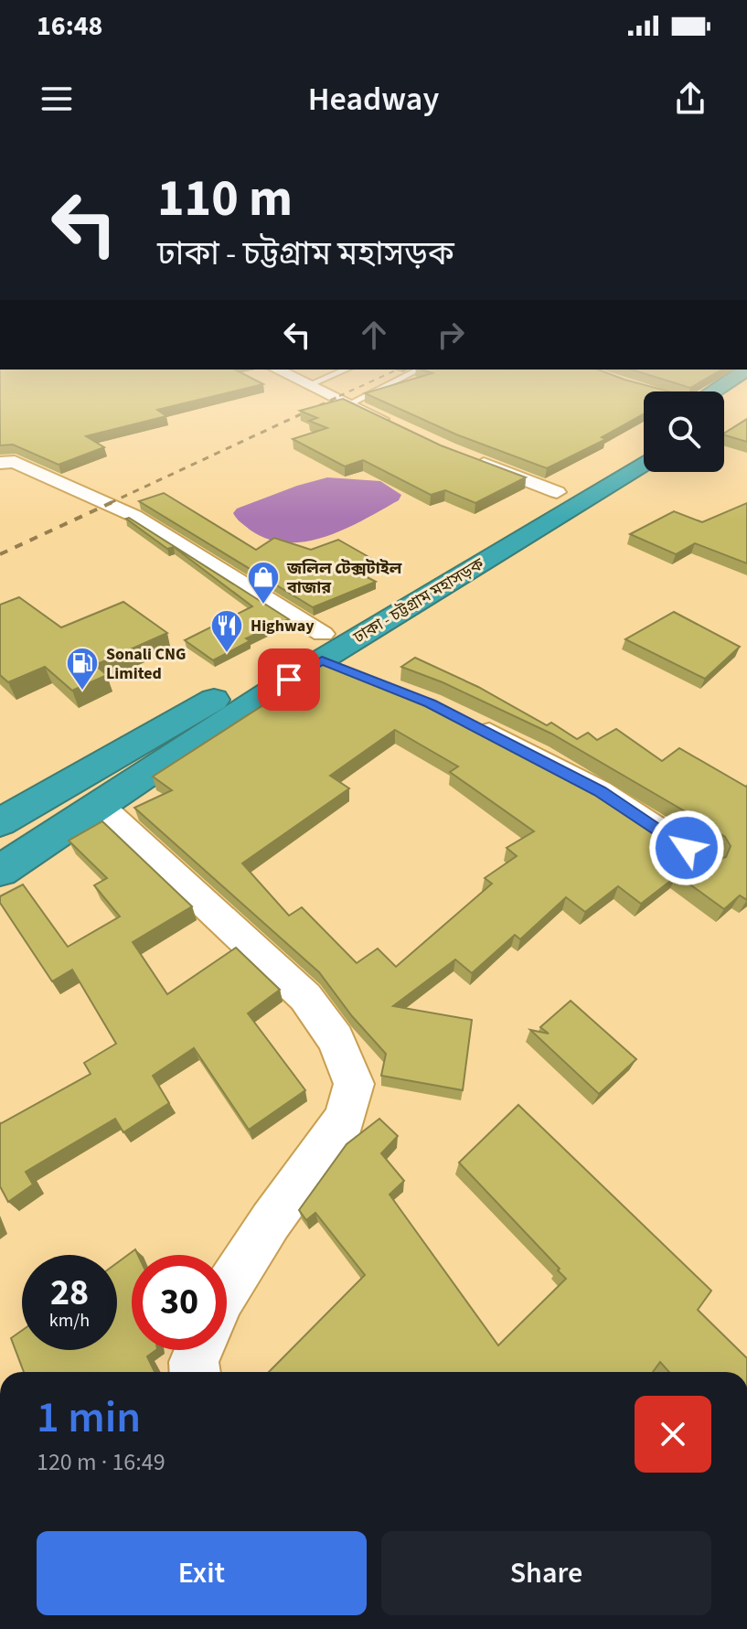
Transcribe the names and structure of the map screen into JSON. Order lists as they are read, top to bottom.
{
  "streets": {
    "highway": ["ঢাকা - চট্টগ্রাম মহাসড়ক"]
  },
  "places": {
    "shop": ["জলিল টেক্সটাইল বাজার"],
    "restaurant": ["Highway"],
    "fuel station": ["Sonali CNG Limited"]
  },
  "page": {
    "status": "16:48",
    "header": "Headway",
    "turn": ["110 m", "ঢাকা - চট্টগ্রাম মহাসড়ক"],
    "speed": "28 km/h",
    "limit": "30",
    "heading": ["1 min", "120 m · 16:49"],
    "buttons": ["Exit", "Share"]
  }
}
